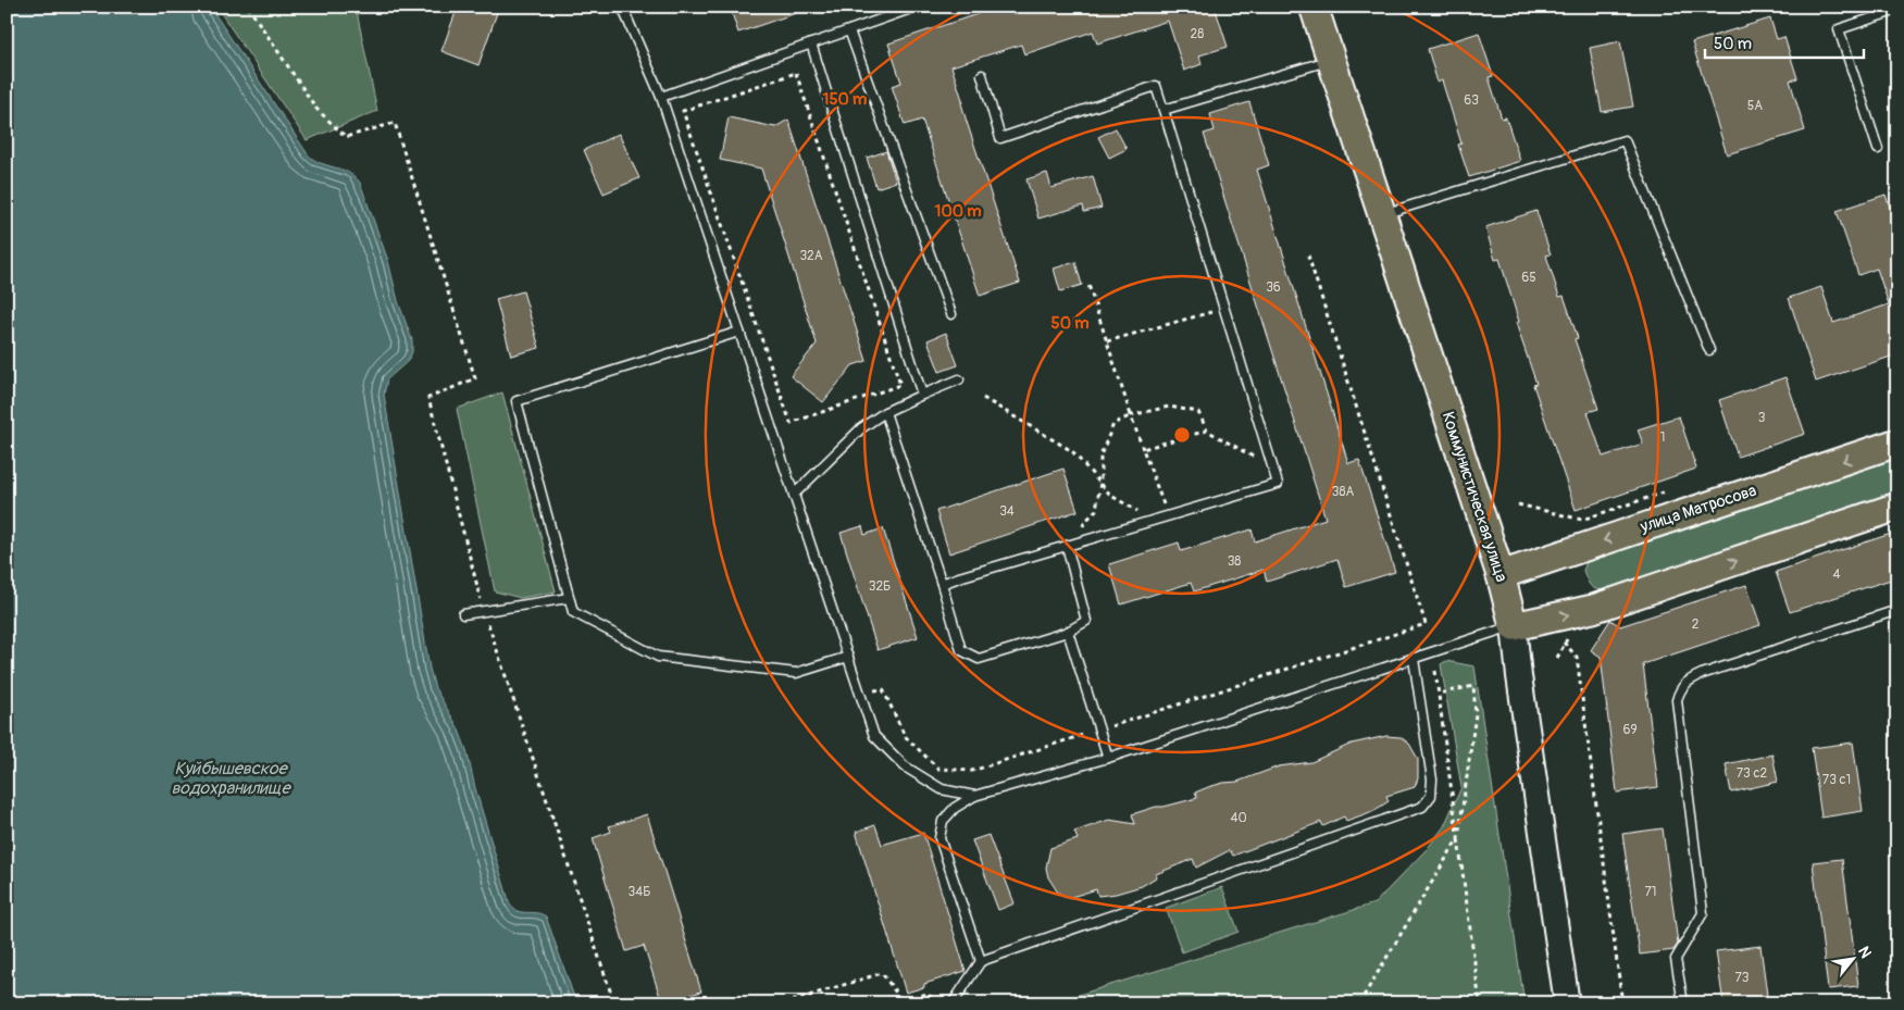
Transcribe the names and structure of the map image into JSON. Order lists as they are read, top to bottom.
{
  "streets": {
    "main road": ["Коммунистическая улица", "улица Матросова"]
  },
  "crossings": [
    ["Коммунистическая улица", "улица Матросова"]
  ],
  "water": ["Куйбышевское водохранилище"],
  "house_numbers": [
    "28",
    "63",
    "5А",
    "32А",
    "65",
    "36",
    "3",
    "1",
    "38А",
    "34",
    "38",
    "4",
    "32Б",
    "2",
    "69",
    "73 с2",
    "73 с1",
    "40",
    "34Б",
    "71",
    "73"
  ],
  "scale_bar": "50 m",
  "north": "top right",
  "rings": ["150 m", "100 m", "50 m"]
}
